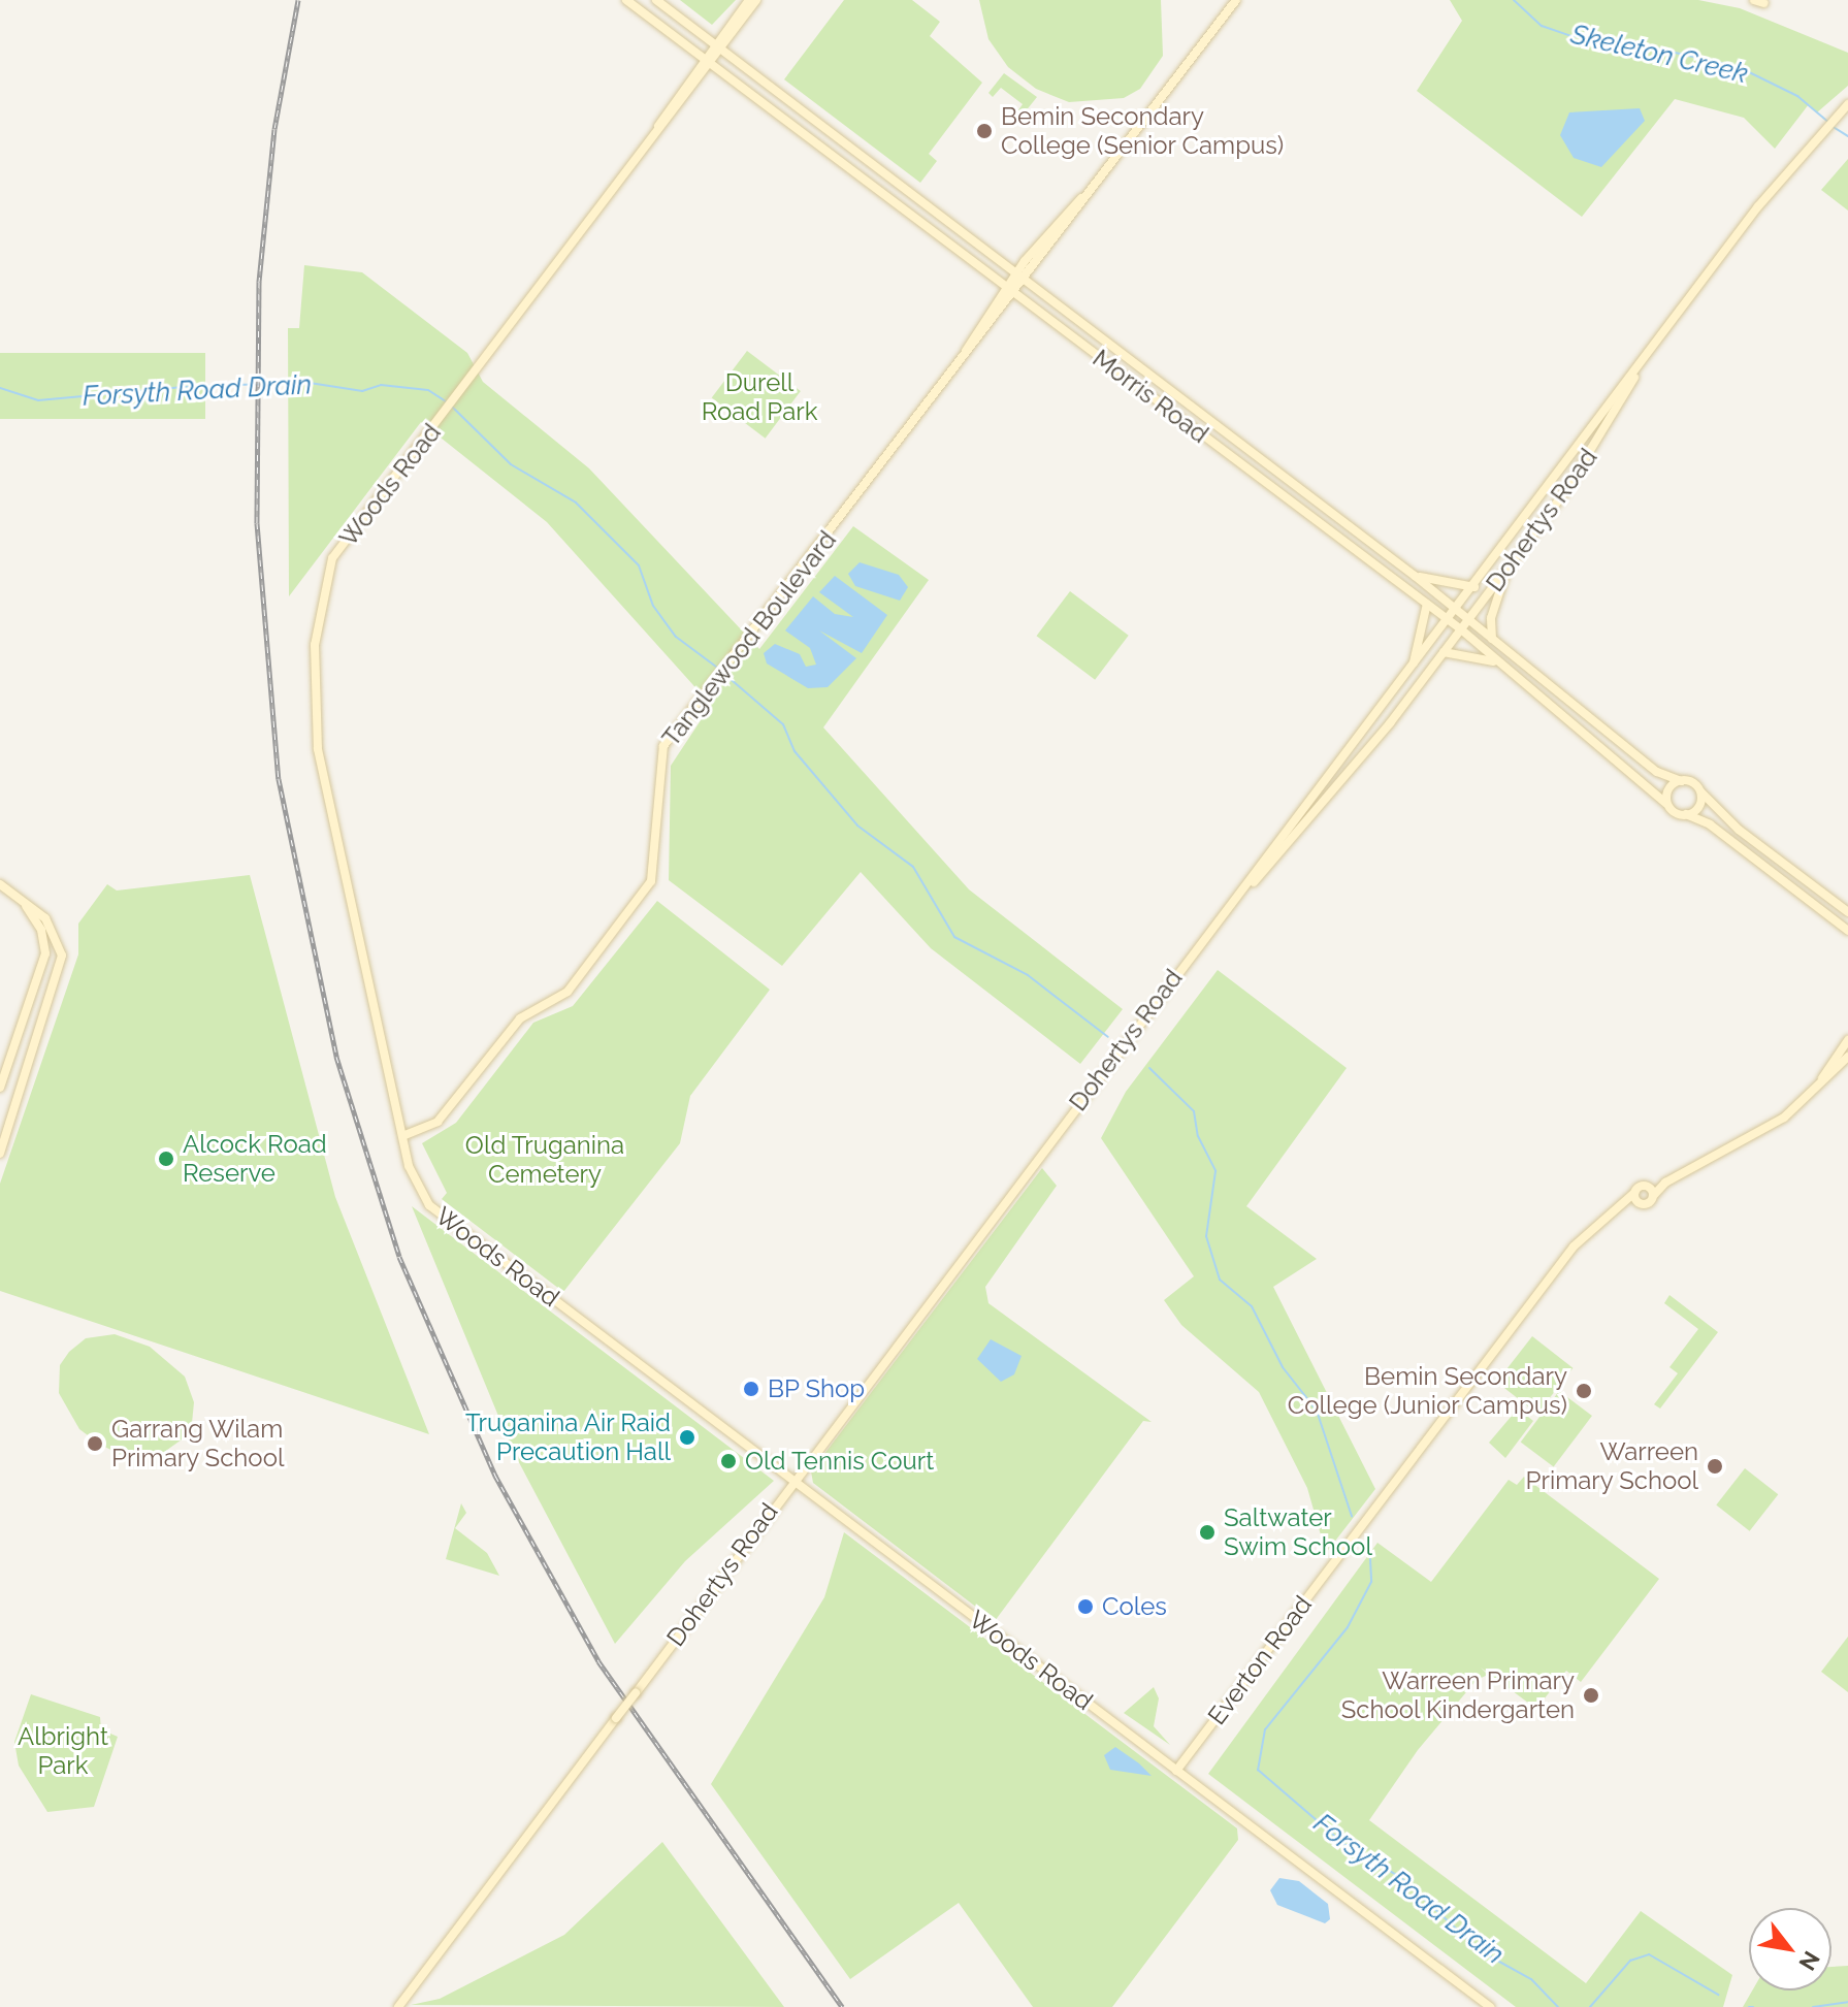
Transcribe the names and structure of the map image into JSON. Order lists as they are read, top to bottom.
{
  "streets": {
    "street": [
      "Morris Road",
      "Woods Road",
      "Dohertys Road",
      "Tanglewood Boulevard",
      "Everton Road"
    ]
  },
  "crossings": [
    ["Morris Road", "Woods Road"],
    ["Morris Road", "Dohertys Road"],
    ["Morris Road", "Tanglewood Boulevard"],
    ["Woods Road", "Dohertys Road"],
    ["Woods Road", "Tanglewood Boulevard"],
    ["Woods Road", "Everton Road"]
  ],
  "water": ["Skeleton Creek", "Forsyth Road Drain"],
  "parks": ["Durell Road Park", "Old Truganina Cemetery", "Albright Park"],
  "places": [
    "Bemin Secondary College (Senior Campus)",
    "Alcock Road Reserve",
    "BP Shop",
    "Bemin Secondary College (Junior Campus)",
    "Truganina Air Raid Precaution Hall",
    "Garrang Wilam Primary School",
    "Old Tennis Court",
    "Warreen Primary School",
    "Saltwater Swim School",
    "Coles",
    "Warreen Primary School Kindergarten"
  ],
  "north": "bottom right"
}
